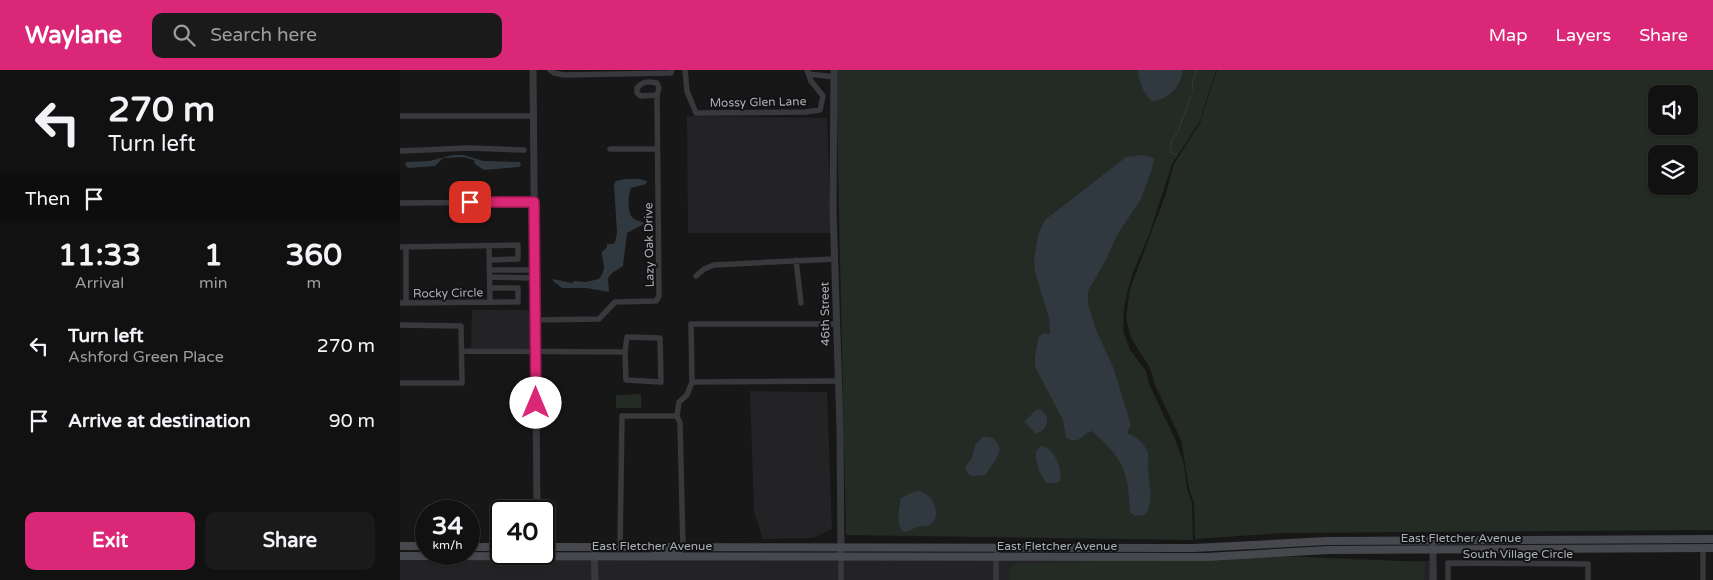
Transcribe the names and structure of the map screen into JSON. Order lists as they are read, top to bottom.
{
  "streets": {
    "main road": ["East Fletcher Avenue"],
    "street": [
      "Mossy Glen Lane",
      "Lazy Oak Drive",
      "Rocky Circle",
      "46th Street",
      "South Village Circle"
    ]
  },
  "crossings": [
    ["46th Street", "East Fletcher Avenue"]
  ],
  "page": {
    "header": "Waylane",
    "search": "Search here",
    "nav": ["Map", "Layers", "Share"],
    "turn": ["270 m", "Turn left"],
    "then": "Then",
    "eta": [
      "11:33",
      "Arrival",
      "1",
      "min",
      "360",
      "m"
    ],
    "list": [
      {
        "name": "Turn left",
        "note": "Ashford Green Place",
        "value": "270 m"
      },
      {
        "name": "Arrive at destination",
        "value": "90 m"
      }
    ],
    "speed": "34 km/h",
    "limit": "40",
    "buttons": ["Exit", "Share"]
  }
}
